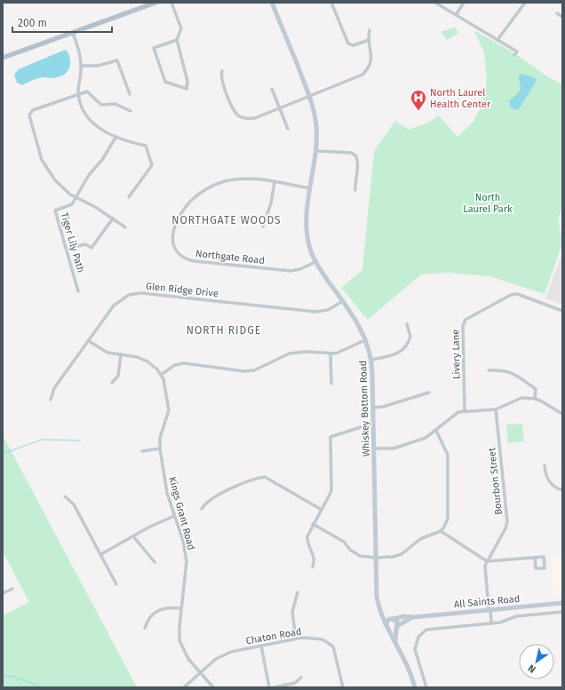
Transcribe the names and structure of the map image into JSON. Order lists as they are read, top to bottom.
{
  "streets": {
    "street": [
      "Tiger Lily Path",
      "Northgate Road",
      "Glen Ridge Drive",
      "Livery Lane",
      "Whiskey Bottom Road",
      "Bourbon Street",
      "Kings Grant Road",
      "All Saints Road",
      "Chaton Road"
    ]
  },
  "crossings": [
    ["Northgate Road", "Whiskey Bottom Road"],
    ["Glen Ridge Drive", "Whiskey Bottom Road"],
    ["Glen Ridge Drive", "Kings Grant Road"],
    ["Whiskey Bottom Road", "All Saints Road"],
    ["Bourbon Street", "All Saints Road"],
    ["Kings Grant Road", "Chaton Road"]
  ],
  "districts": ["NORTHGATE WOODS", "NORTH RIDGE"],
  "parks": ["North Laurel Park"],
  "places": {
    "hospital": ["North Laurel Health Center"]
  },
  "scale_bar": "200 m",
  "north": "bottom left"
}
